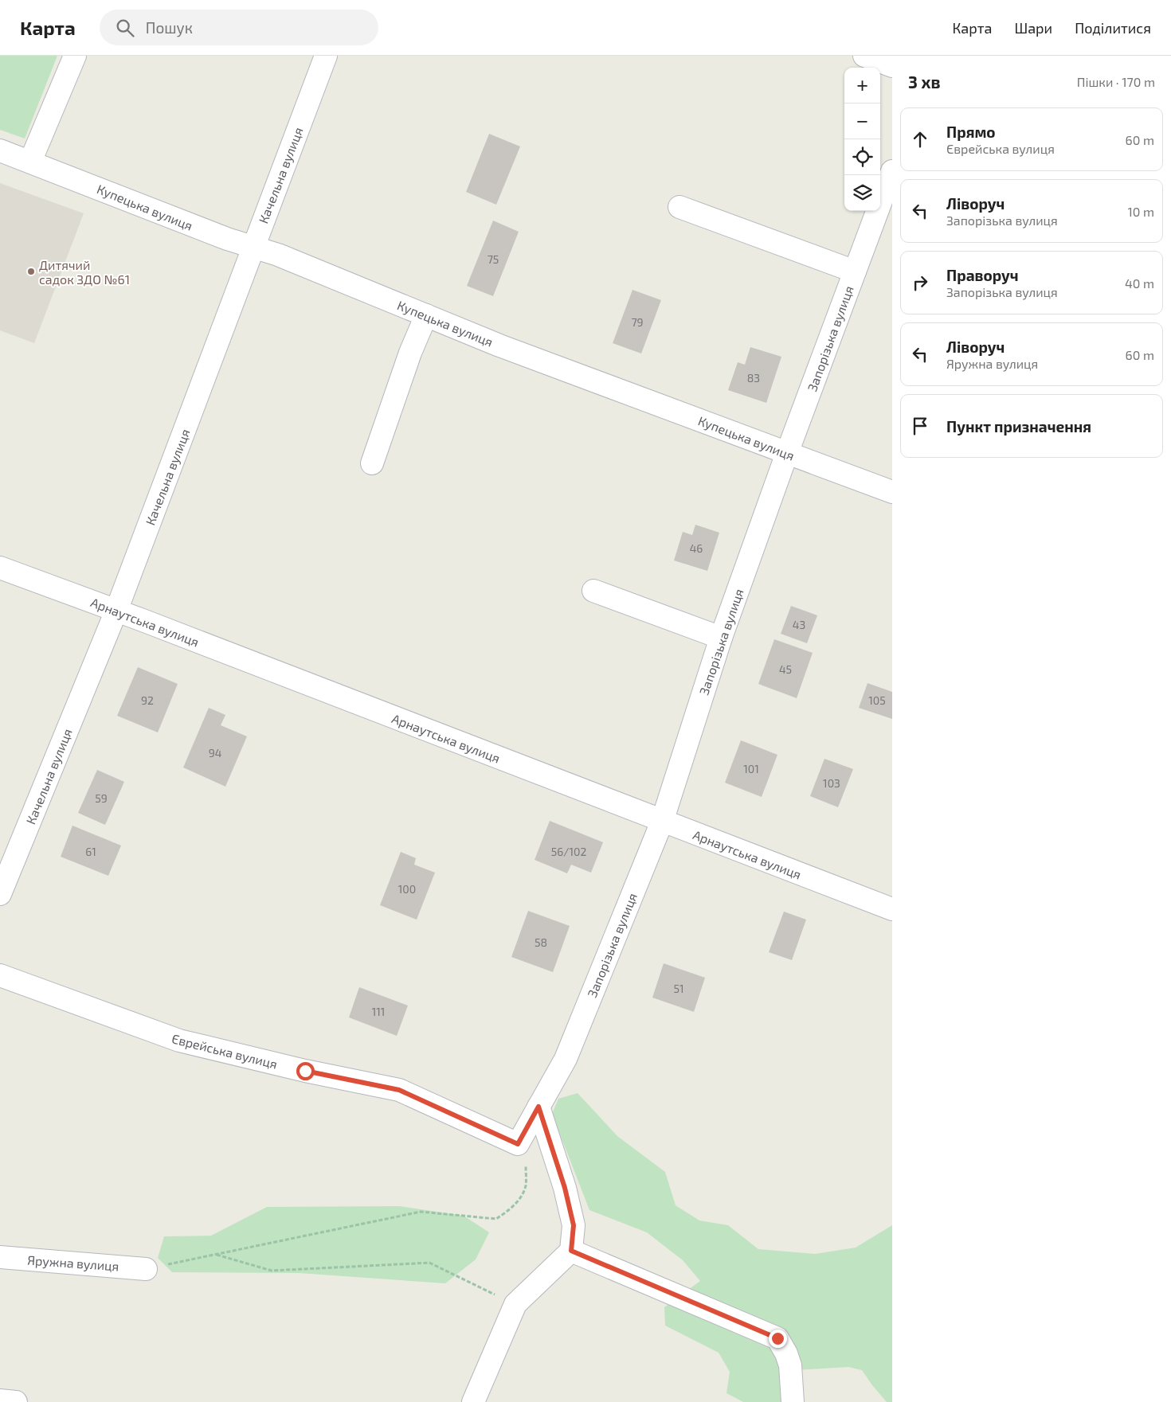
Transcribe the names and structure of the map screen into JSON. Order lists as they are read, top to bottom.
{
  "streets": {
    "street": [
      "Качельна вулиця",
      "Купецька вулиця",
      "Запорізька вулиця",
      "Арнаутська вулиця",
      "Єврейська вулиця",
      "Яружна вулиця"
    ]
  },
  "crossings": [
    ["Качельна вулиця", "Купецька вулиця"],
    ["Качельна вулиця", "Арнаутська вулиця"],
    ["Купецька вулиця", "Запорізька вулиця"],
    ["Запорізька вулиця", "Арнаутська вулиця"],
    ["Запорізька вулиця", "Єврейська вулиця"]
  ],
  "places": ["Дитячий садок ЗДО №61"],
  "house_numbers": [
    "75",
    "79",
    "83",
    "46",
    "43",
    "45",
    "92",
    "105",
    "94",
    "101",
    "103",
    "59",
    "61",
    "56/102",
    "100",
    "58",
    "51",
    "111"
  ],
  "page": {
    "header": "Карта",
    "search": "Пошук",
    "nav": ["Карта", "Шари", "Поділитися"],
    "heading": ["3 хв", "Пішки · 170 m"],
    "map_buttons": ["+", "−"],
    "list": [
      ["Прямо", "Єврейська вулиця", "60 m"],
      ["Ліворуч", "Запорізька вулиця", "10 m"],
      ["Праворуч", "Запорізька вулиця", "40 m"],
      ["Ліворуч", "Яружна вулиця", "60 m"],
      "Пункт призначення"
    ]
  }
}
